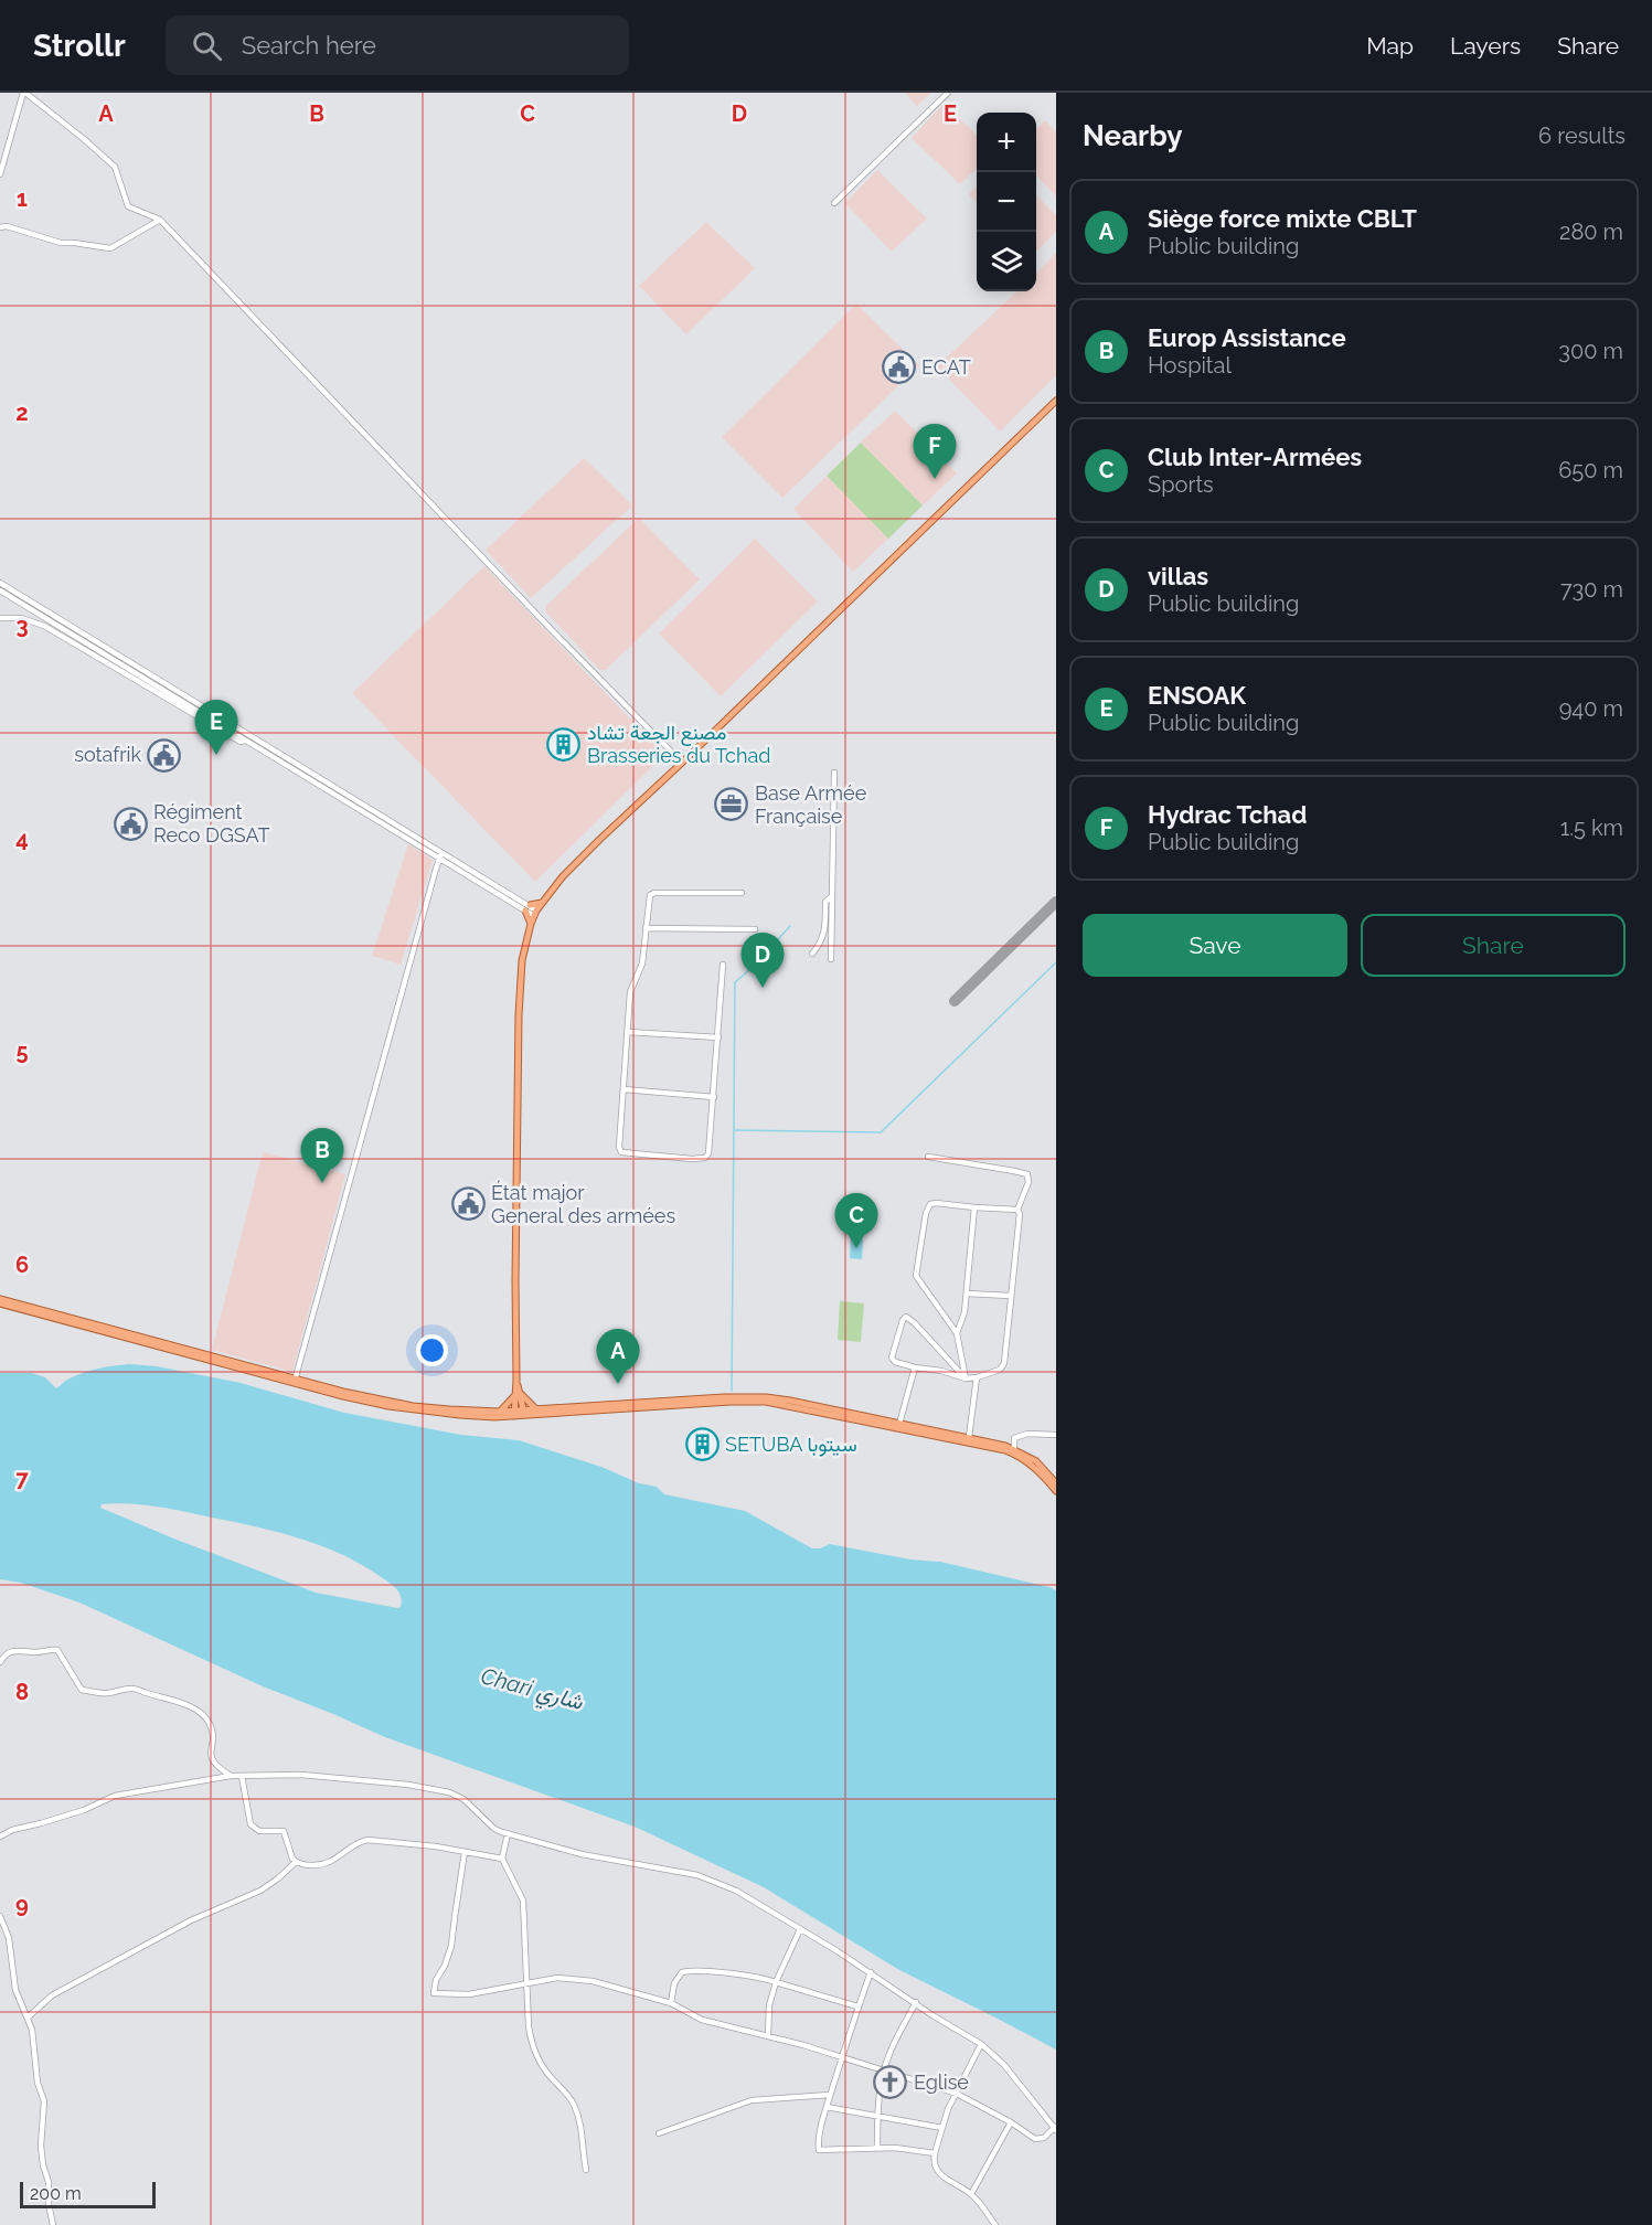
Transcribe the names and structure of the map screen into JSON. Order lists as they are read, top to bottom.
{
  "water": ["Chari شاري"],
  "places": {
    "public building": [
      "ECAT",
      "sotafrik",
      "Régiment Reco DGSAT",
      "État major General des armées"
    ],
    "building": ["مصنع الجعة تشاد Brasseries du Tchad", "SETUBA سيتوبا"],
    "office": ["Base Armée Française"],
    "church": ["Eglise"]
  },
  "scale_bar": "200 m",
  "page": {
    "header": "Strollr",
    "search": "Search here",
    "nav": ["Map", "Layers", "Share"],
    "heading": ["Nearby", "6 results"],
    "map_buttons": ["+", "−"],
    "list": [
      {
        "mark": "A",
        "name": "Siège force mixte CBLT",
        "note": "Public building",
        "value": "280 m"
      },
      {
        "mark": "B",
        "name": "Europ Assistance",
        "note": "Hospital",
        "value": "300 m"
      },
      {
        "mark": "C",
        "name": "Club Inter-Armées",
        "note": "Sports",
        "value": "650 m"
      },
      {
        "mark": "D",
        "name": "villas",
        "note": "Public building",
        "value": "730 m"
      },
      {
        "mark": "E",
        "name": "ENSOAK",
        "note": "Public building",
        "value": "940 m"
      },
      {
        "mark": "F",
        "name": "Hydrac Tchad",
        "note": "Public building",
        "value": "1.5 km"
      }
    ],
    "pins": [
      "F",
      "E",
      "D",
      "B",
      "C",
      "A"
    ],
    "buttons": ["Save", "Share"],
    "scale": "200 m"
  },
  "grid": {
    "columns": [
      "A",
      "B",
      "C",
      "D",
      "E"
    ],
    "rows": [
      "1",
      "2",
      "3",
      "4",
      "5",
      "6",
      "7",
      "8",
      "9"
    ]
  }
}
